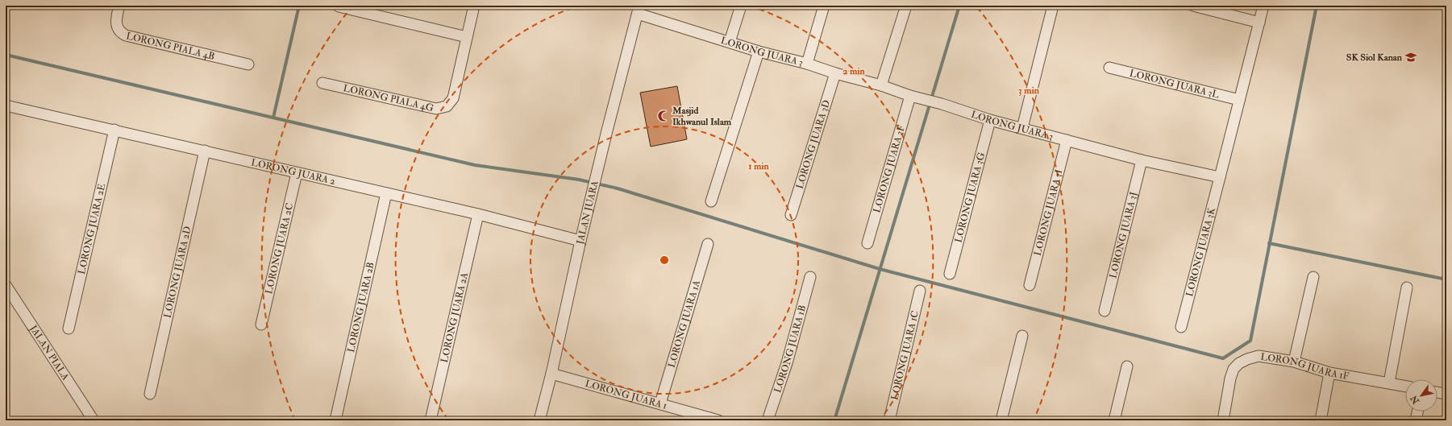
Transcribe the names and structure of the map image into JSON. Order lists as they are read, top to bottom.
{
  "streets": {
    "street": [
      "LORONG PIALA 4B",
      "LORONG JUARA 3",
      "LORONG JUARA 3L",
      "LORONG PIALA 4G",
      "LORONG JUARA 3D",
      "LORONG JUARA 3F",
      "LORONG JUARA 2",
      "LORONG JUARA 3G",
      "JALAN JUARA",
      "LORONG JUARA 3I",
      "LORONG JUARA 2E",
      "LORONG JUARA 3J",
      "LORONG JUARA 2C",
      "LORONG JUARA 3K",
      "LORONG JUARA 2D",
      "LORONG JUARA 2B",
      "LORONG JUARA 2A",
      "LORONG JUARA 1A",
      "LORONG JUARA 1B",
      "JALAN PIALA",
      "LORONG JUARA 1C",
      "LORONG JUARA 1F",
      "LORONG JUARA 1"
    ]
  },
  "crossings": [
    ["LORONG JUARA 3", "LORONG JUARA 3D"],
    ["LORONG JUARA 3", "LORONG JUARA 3F"],
    ["LORONG JUARA 3", "LORONG JUARA 3G"],
    ["LORONG JUARA 3", "JALAN JUARA"],
    ["LORONG JUARA 3", "LORONG JUARA 3I"],
    ["LORONG JUARA 3", "LORONG JUARA 3J"],
    ["LORONG JUARA 3", "LORONG JUARA 3K"],
    ["LORONG JUARA 2", "JALAN JUARA"],
    ["LORONG JUARA 2", "LORONG JUARA 2E"],
    ["LORONG JUARA 2", "LORONG JUARA 2C"],
    ["LORONG JUARA 2", "LORONG JUARA 2D"],
    ["LORONG JUARA 2", "LORONG JUARA 2B"],
    ["LORONG JUARA 2", "LORONG JUARA 2A"],
    ["JALAN JUARA", "LORONG JUARA 1"],
    ["LORONG JUARA 1A", "LORONG JUARA 1"]
  ],
  "places": {
    "school or university": ["SK Siol Kanan"],
    "mosque": ["Masjid Ikhwanul Islam"]
  },
  "north": "bottom left",
  "rings": ["2 min", "3 min", "1 min"]
}
